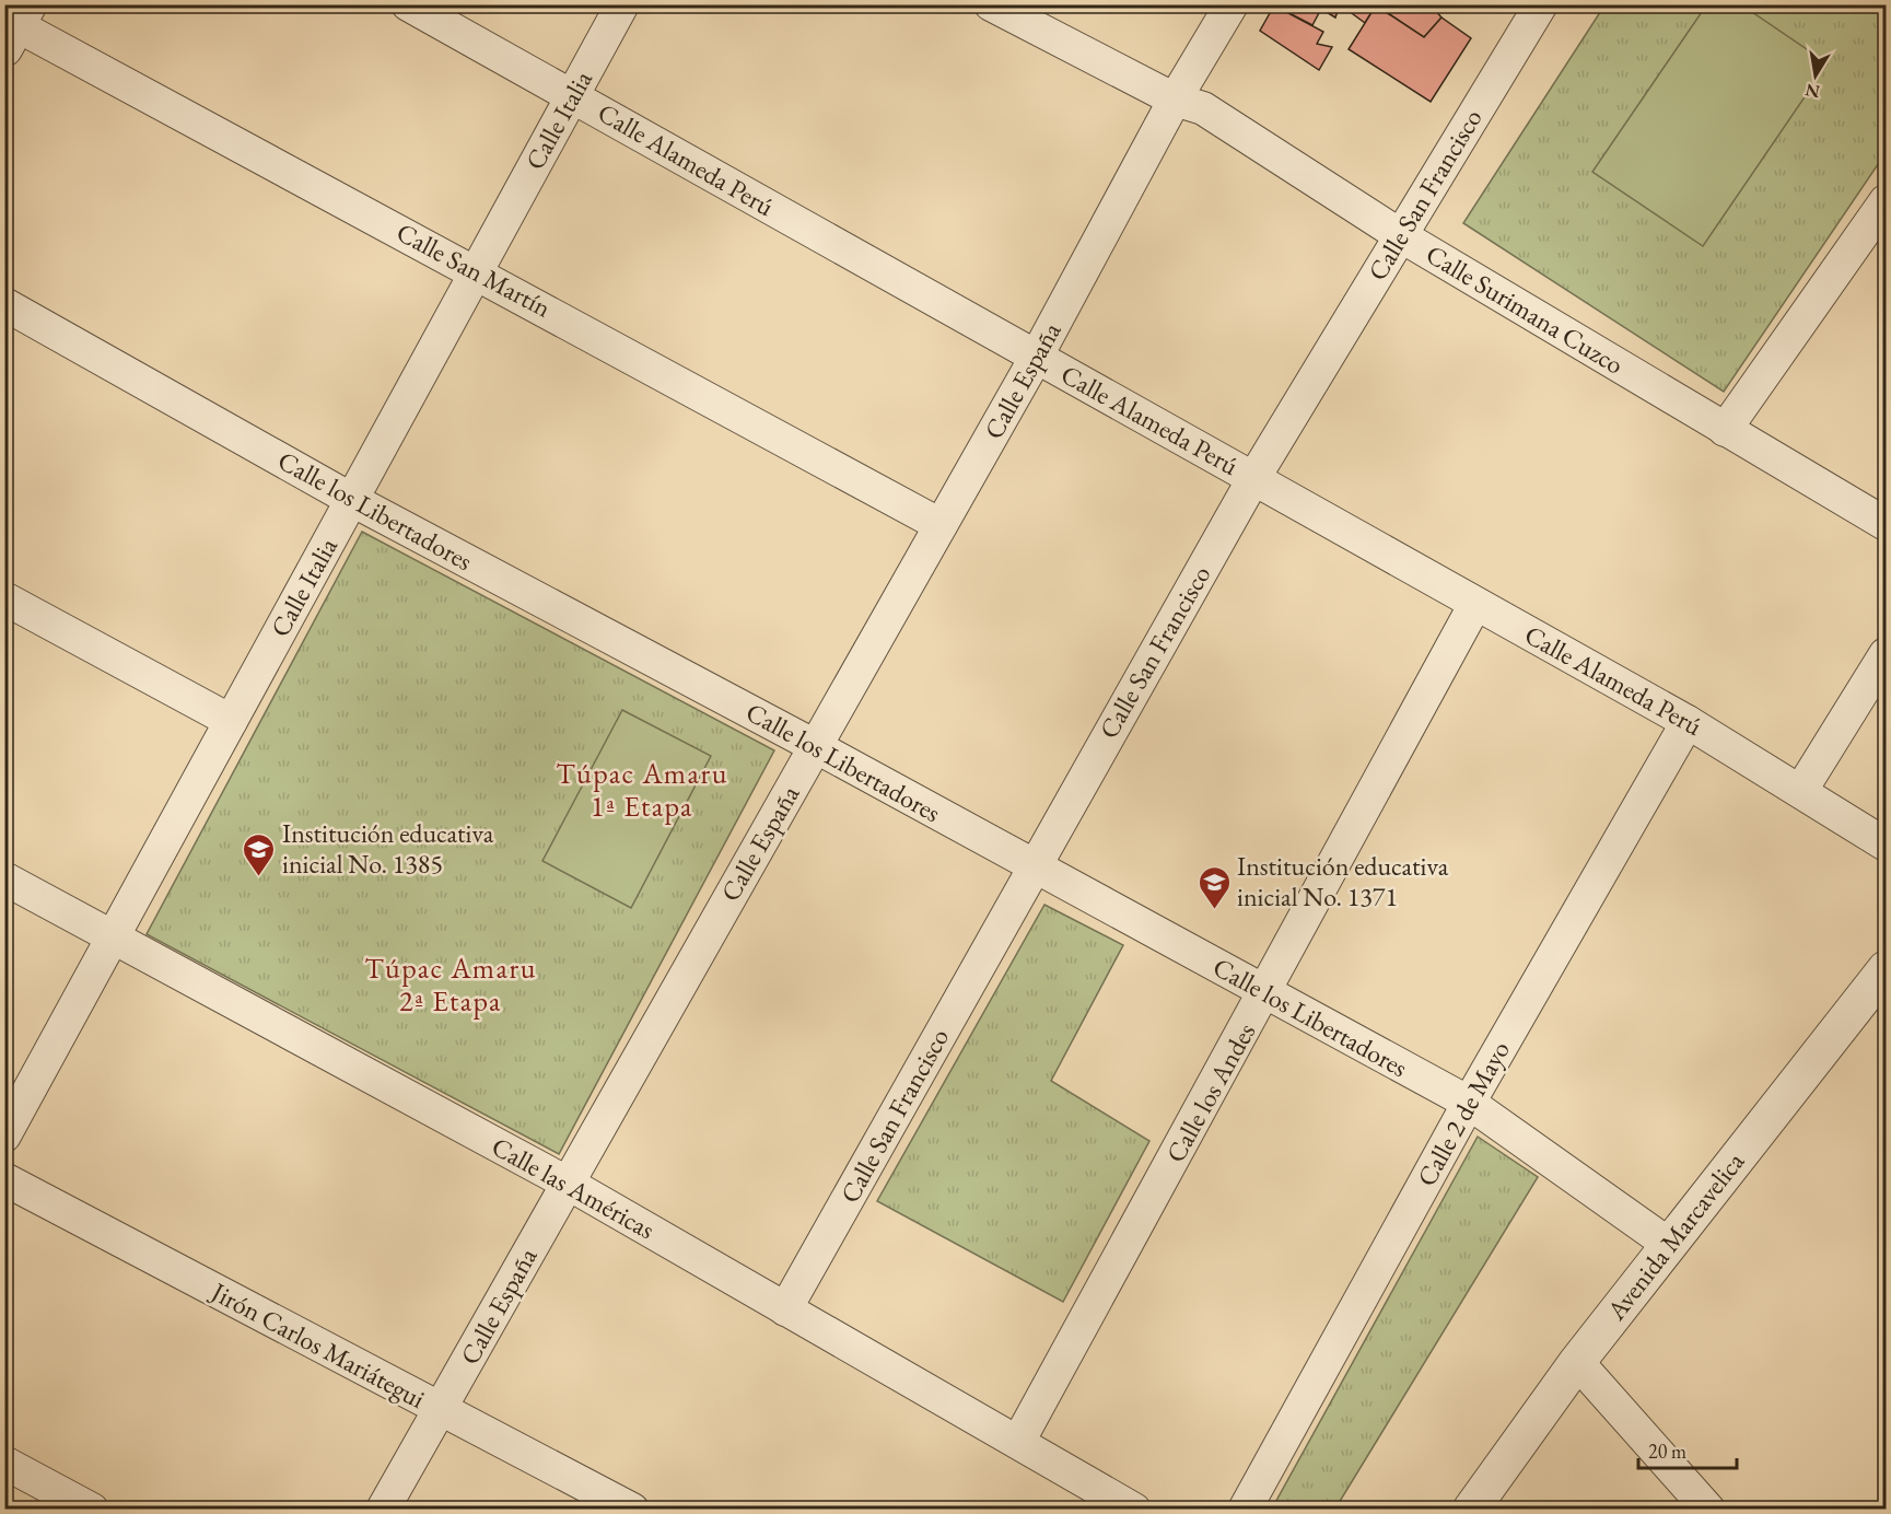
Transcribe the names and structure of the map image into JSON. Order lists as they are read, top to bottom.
{
  "streets": {
    "street": [
      "Calle Italia",
      "Calle Alameda Perú",
      "Calle San Francisco",
      "Calle San Martín",
      "Calle Surimana Cuzco",
      "Calle España",
      "Calle los Libertadores",
      "Calle los Andes",
      "Calle 2 de Mayo",
      "Calle las Américas",
      "Avenida Marcavelica",
      "Jirón Carlos Mariátegui"
    ]
  },
  "crossings": [
    ["Calle Italia", "Calle Alameda Perú"],
    ["Calle Italia", "Calle San Martín"],
    ["Calle Italia", "Calle los Libertadores"],
    ["Calle Italia", "Calle las Américas"],
    ["Calle Alameda Perú", "Calle San Francisco"],
    ["Calle Alameda Perú", "Calle España"],
    ["Calle Alameda Perú", "Calle los Andes"],
    ["Calle Alameda Perú", "Calle 2 de Mayo"],
    ["Calle San Francisco", "Calle Surimana Cuzco"],
    ["Calle San Francisco", "Calle los Libertadores"],
    ["Calle San Francisco", "Calle las Américas"],
    ["Calle San Martín", "Calle España"],
    ["Calle Surimana Cuzco", "Calle España"],
    ["Calle España", "Calle los Libertadores"],
    ["Calle España", "Calle las Américas"],
    ["Calle España", "Jirón Carlos Mariátegui"],
    ["Calle los Libertadores", "Calle los Andes"],
    ["Calle los Libertadores", "Calle 2 de Mayo"],
    ["Calle los Libertadores", "Avenida Marcavelica"],
    ["Calle los Andes", "Calle las Américas"]
  ],
  "districts": ["Túpac Amaru 1ª Etapa", "Túpac Amaru 2ª Etapa"],
  "places": {
    "school or university": ["Institución educativa inicial No. 1385", "Institución educativa inicial No. 1371"]
  },
  "scale_bar": "20 m",
  "north": "bottom"
}
